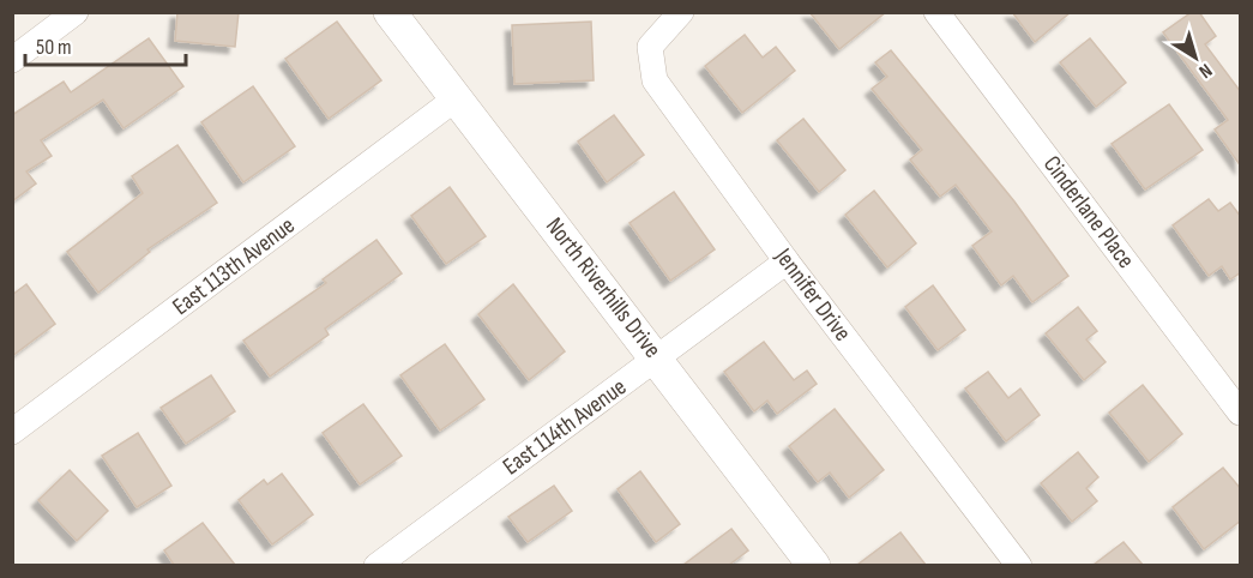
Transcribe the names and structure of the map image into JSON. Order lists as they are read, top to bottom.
{
  "streets": {
    "street": [
      "Cinderlane Place",
      "East 113th Avenue",
      "North Riverhills Drive",
      "Jennifer Drive",
      "East 114th Avenue"
    ]
  },
  "crossings": [
    ["East 113th Avenue", "North Riverhills Drive"],
    ["North Riverhills Drive", "East 114th Avenue"],
    ["Jennifer Drive", "East 114th Avenue"]
  ],
  "scale_bar": "50 m",
  "north": "bottom right"
}
